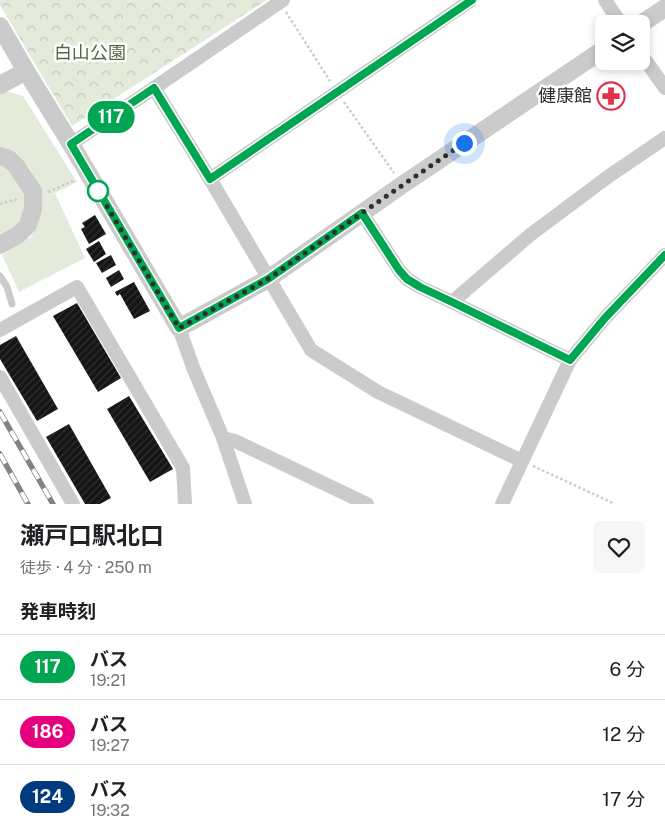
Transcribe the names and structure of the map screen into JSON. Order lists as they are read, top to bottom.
{
  "parks": ["白山公園"],
  "places": {
    "pharmacy": ["健康館"]
  },
  "lines": ["bus line 117"],
  "page": {
    "on_map": "117",
    "heading": [
      ["瀬戸口駅北口", "徒歩 · 4 分 · 250 m"],
      "発車時刻"
    ],
    "list": [
      {
        "mark": "117",
        "name": "バス",
        "note": "19:21",
        "value": "6 分"
      },
      {
        "mark": "186",
        "name": "バス",
        "note": "19:27",
        "value": "12 分"
      },
      {
        "mark": "124",
        "name": "バス",
        "note": "19:32",
        "value": "17 分"
      }
    ]
  }
}
